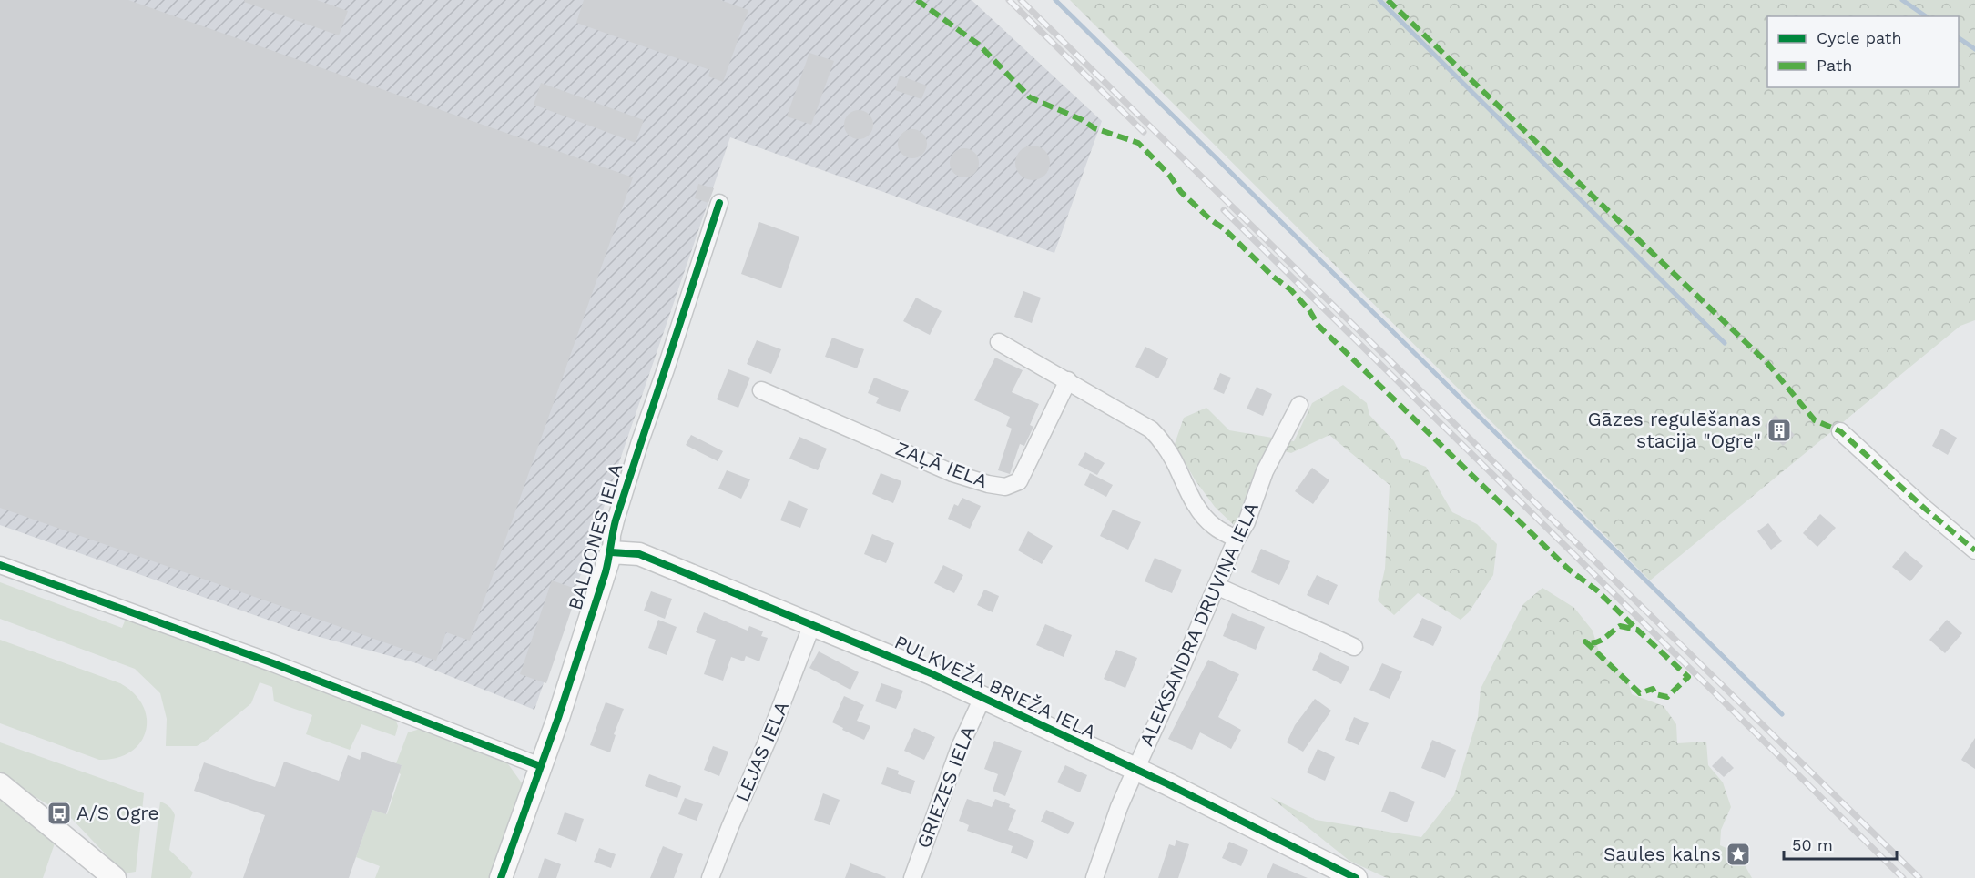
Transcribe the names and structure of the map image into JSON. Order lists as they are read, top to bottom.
{
  "streets": {
    "street": [
      "ZAĻĀ IELA",
      "BALDONES IELA",
      "ALEKSANDRA DRUVIŅA IELA",
      "PULKVEŽA BRIEŽA IELA",
      "LEJAS IELA",
      "GRIEZES IELA"
    ]
  },
  "crossings": [
    ["BALDONES IELA", "PULKVEŽA BRIEŽA IELA"],
    ["ALEKSANDRA DRUVIŅA IELA", "PULKVEŽA BRIEŽA IELA"],
    ["PULKVEŽA BRIEŽA IELA", "LEJAS IELA"],
    ["PULKVEŽA BRIEŽA IELA", "GRIEZES IELA"]
  ],
  "places": {
    "building": ["Gāzes regulēšanas stacija \"Ogre\""],
    "bus stop": ["A/S Ogre"],
    "place": ["Saules kalns"]
  },
  "legend": ["Cycle path", "Path"],
  "scale_bar": "50 m"
}
